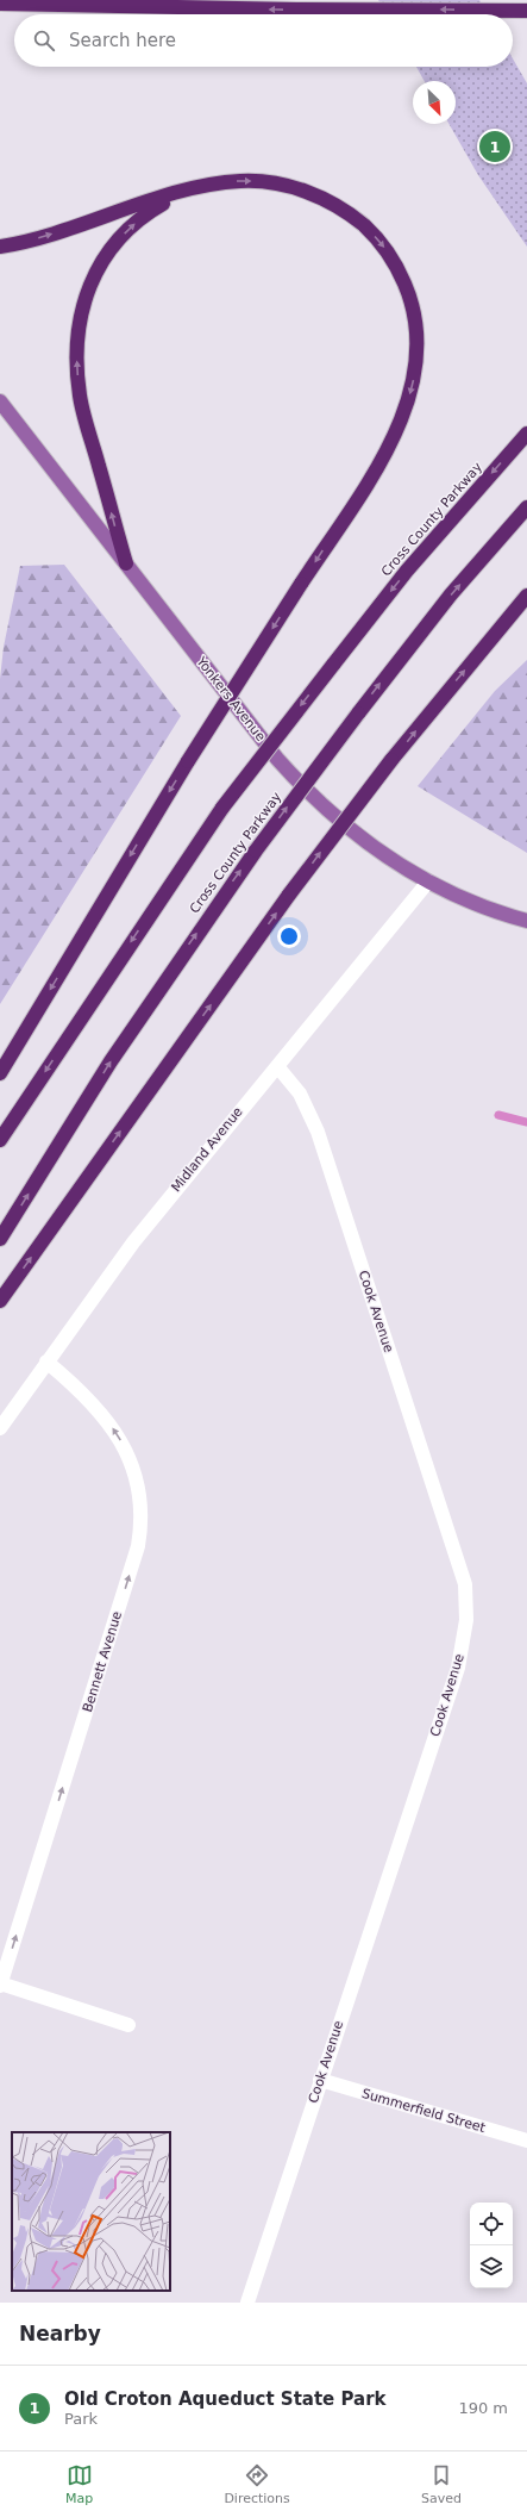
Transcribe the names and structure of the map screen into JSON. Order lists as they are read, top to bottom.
{
  "streets": {
    "highway": ["Cross County Parkway"],
    "main road": ["Yonkers Avenue"],
    "street": [
      "Midland Avenue",
      "Cook Avenue",
      "Bennett Avenue",
      "Summerfield Street"
    ]
  },
  "crossings": [
    ["Yonkers Avenue", "Midland Avenue"],
    ["Midland Avenue", "Cook Avenue"],
    ["Midland Avenue", "Bennett Avenue"],
    ["Cook Avenue", "Summerfield Street"]
  ],
  "one_way": ["Bennett Avenue"],
  "north": "bottom right",
  "page": {
    "search": "Search here",
    "pins": "1",
    "heading": "Nearby",
    "list": [
      {
        "mark": "1",
        "name": "Old Croton Aqueduct State Park",
        "note": "Park",
        "value": "190 m"
      }
    ],
    "nav": ["Map", "Directions", "Saved"]
  }
}
